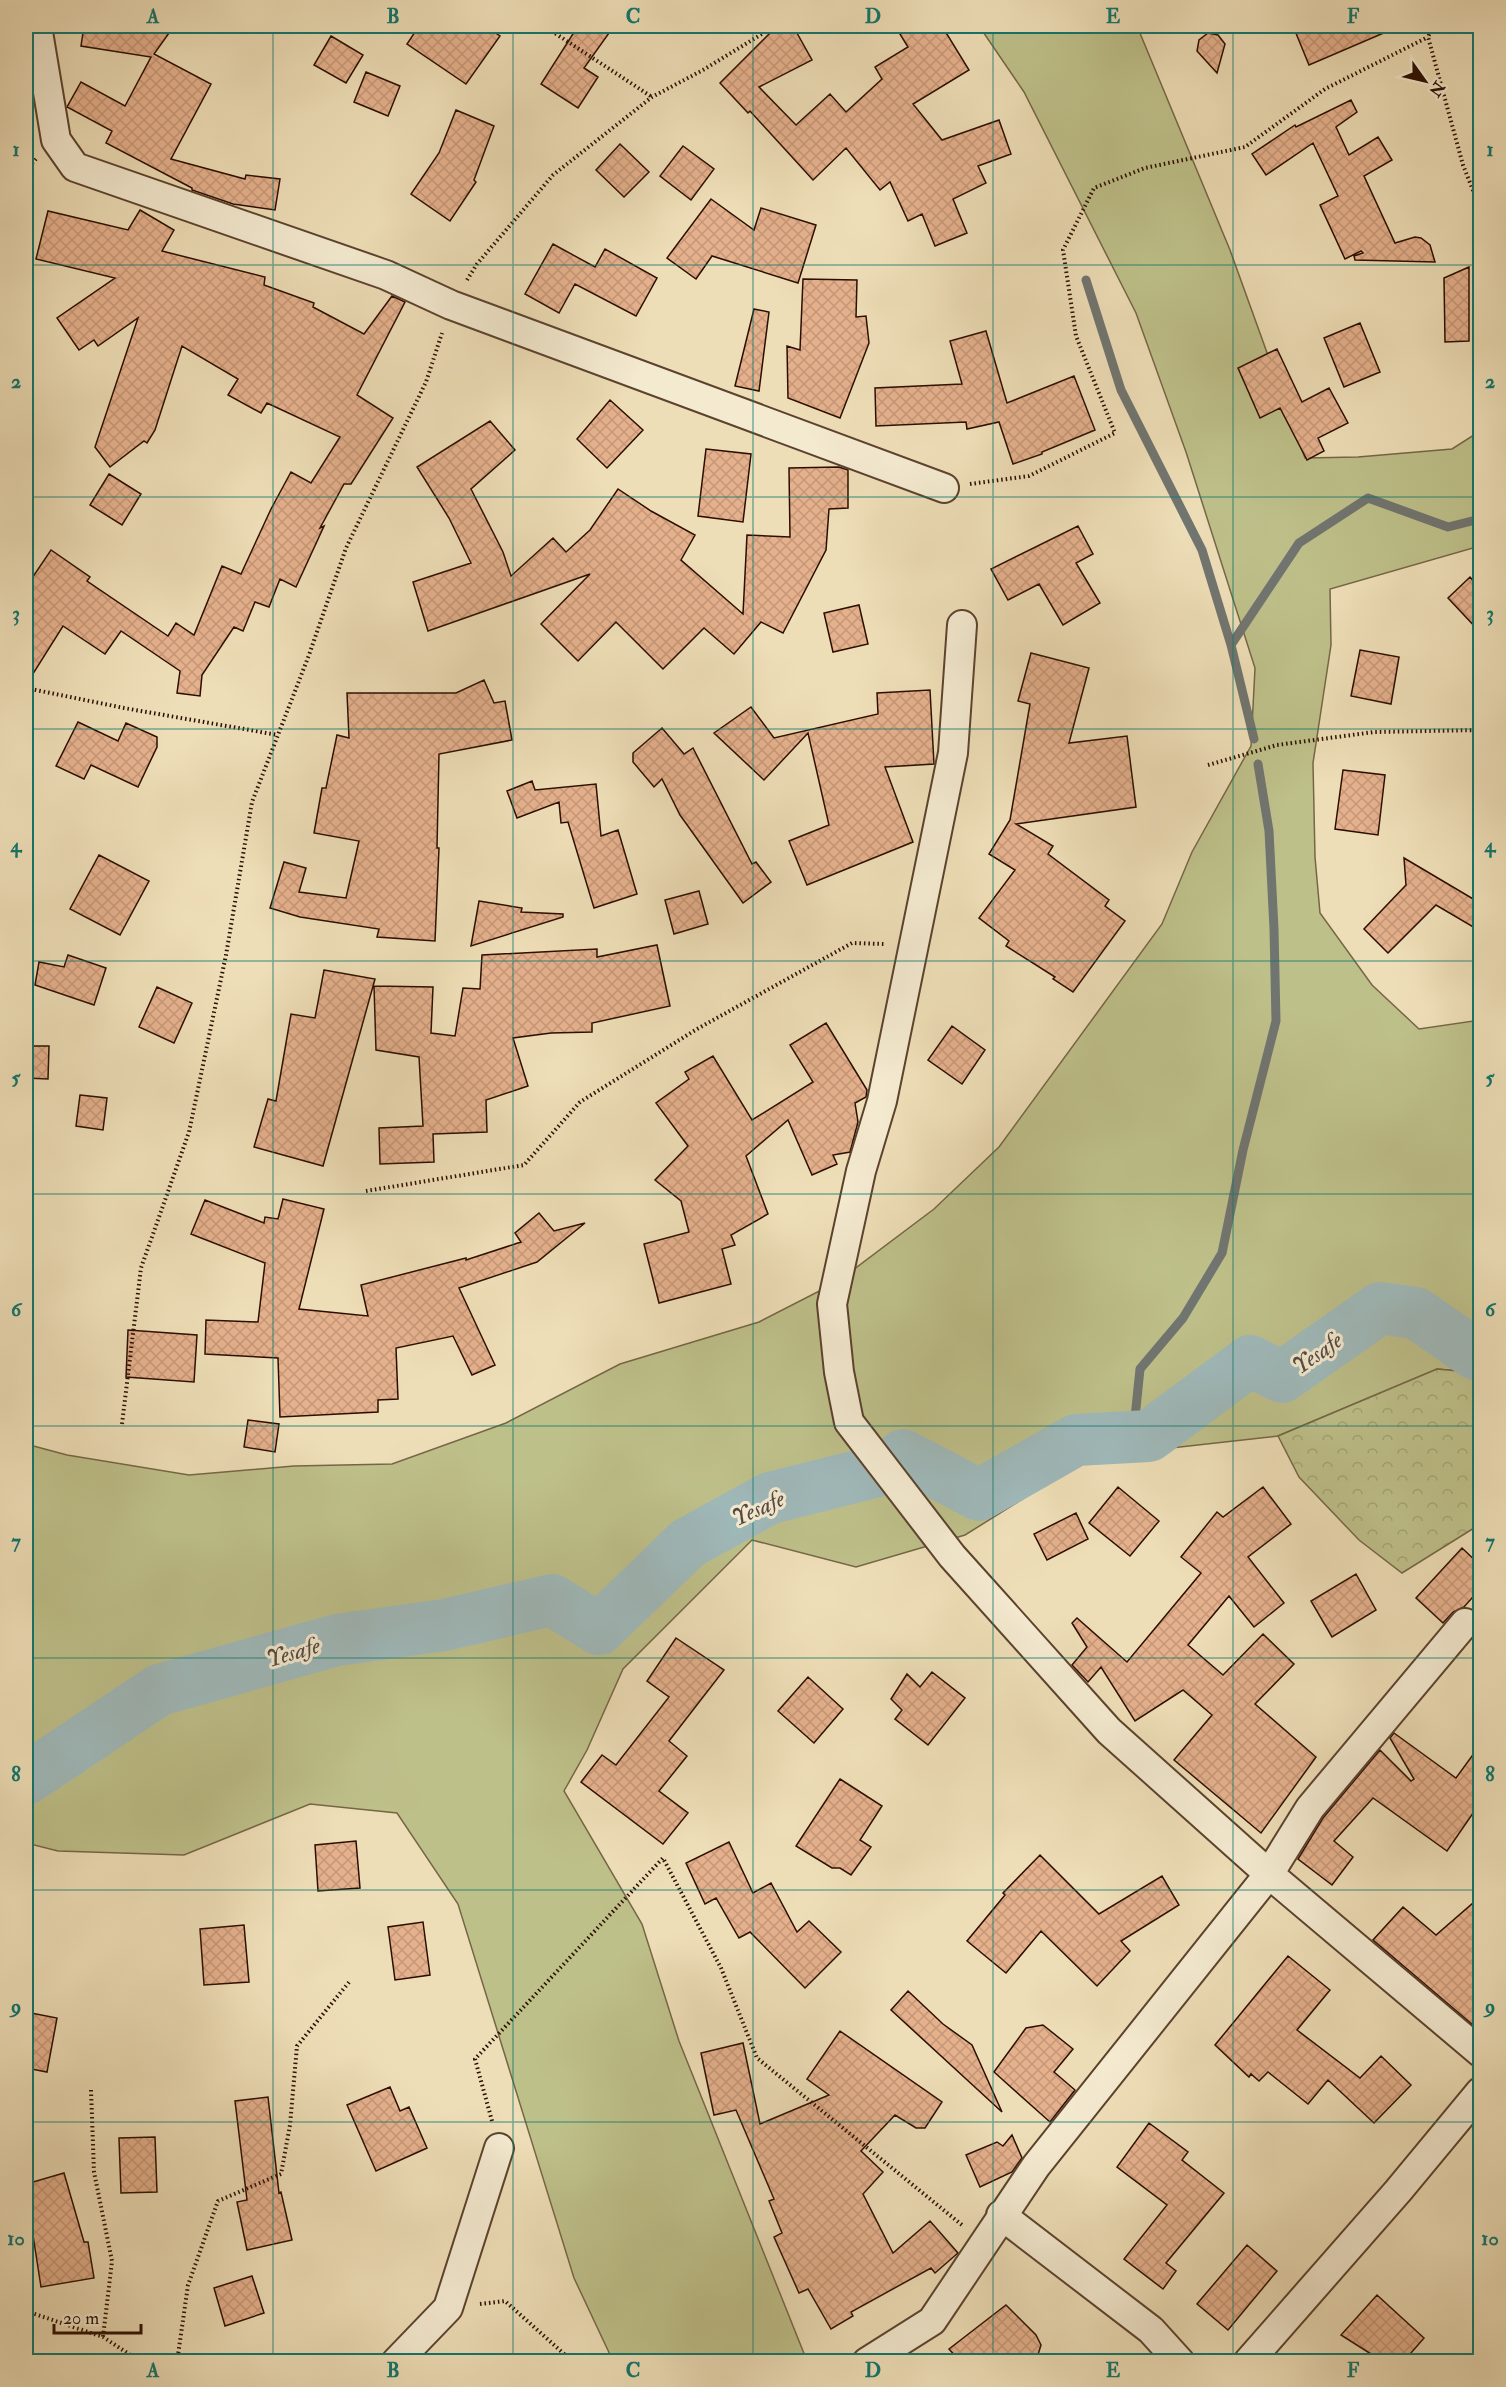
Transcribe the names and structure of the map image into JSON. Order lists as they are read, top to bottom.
{
  "water": ["Yesafe"],
  "scale_bar": "20 m",
  "north": "bottom right",
  "grid": {
    "columns": [
      "A",
      "B",
      "C",
      "D",
      "E",
      "F"
    ],
    "rows": [
      "1",
      "2",
      "3",
      "4",
      "5",
      "6",
      "7",
      "8",
      "9",
      "10"
    ]
  }
}
